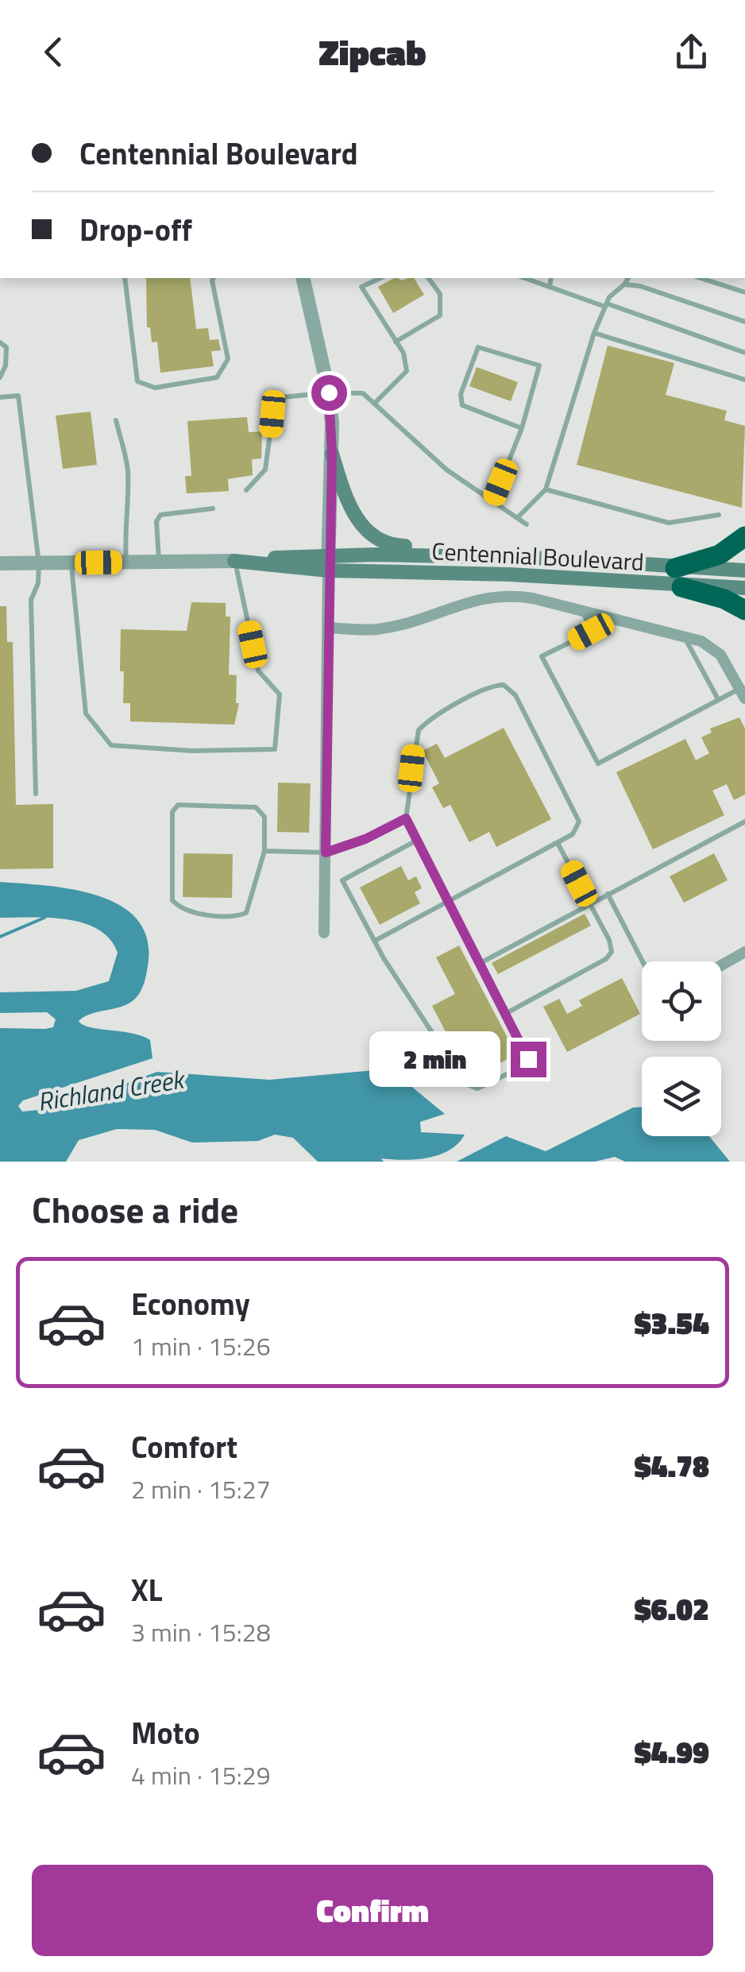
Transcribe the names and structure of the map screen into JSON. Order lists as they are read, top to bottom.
{
  "streets": {
    "main road": ["Centennial Boulevard"]
  },
  "water": ["Richland Creek"],
  "page": {
    "header": "Zipcab",
    "banner": ["Centennial Boulevard", "Drop-off"],
    "bubble": "2 min",
    "heading": "Choose a ride",
    "list": [
      {
        "name": "Economy",
        "note": "1 min · 15:26",
        "value": "$3.54"
      },
      {
        "name": "Comfort",
        "note": "2 min · 15:27",
        "value": "$4.78"
      },
      {
        "name": "XL",
        "note": "3 min · 15:28",
        "value": "$6.02"
      },
      {
        "name": "Moto",
        "note": "4 min · 15:29",
        "value": "$4.99"
      }
    ],
    "buttons": "Confirm"
  }
}
